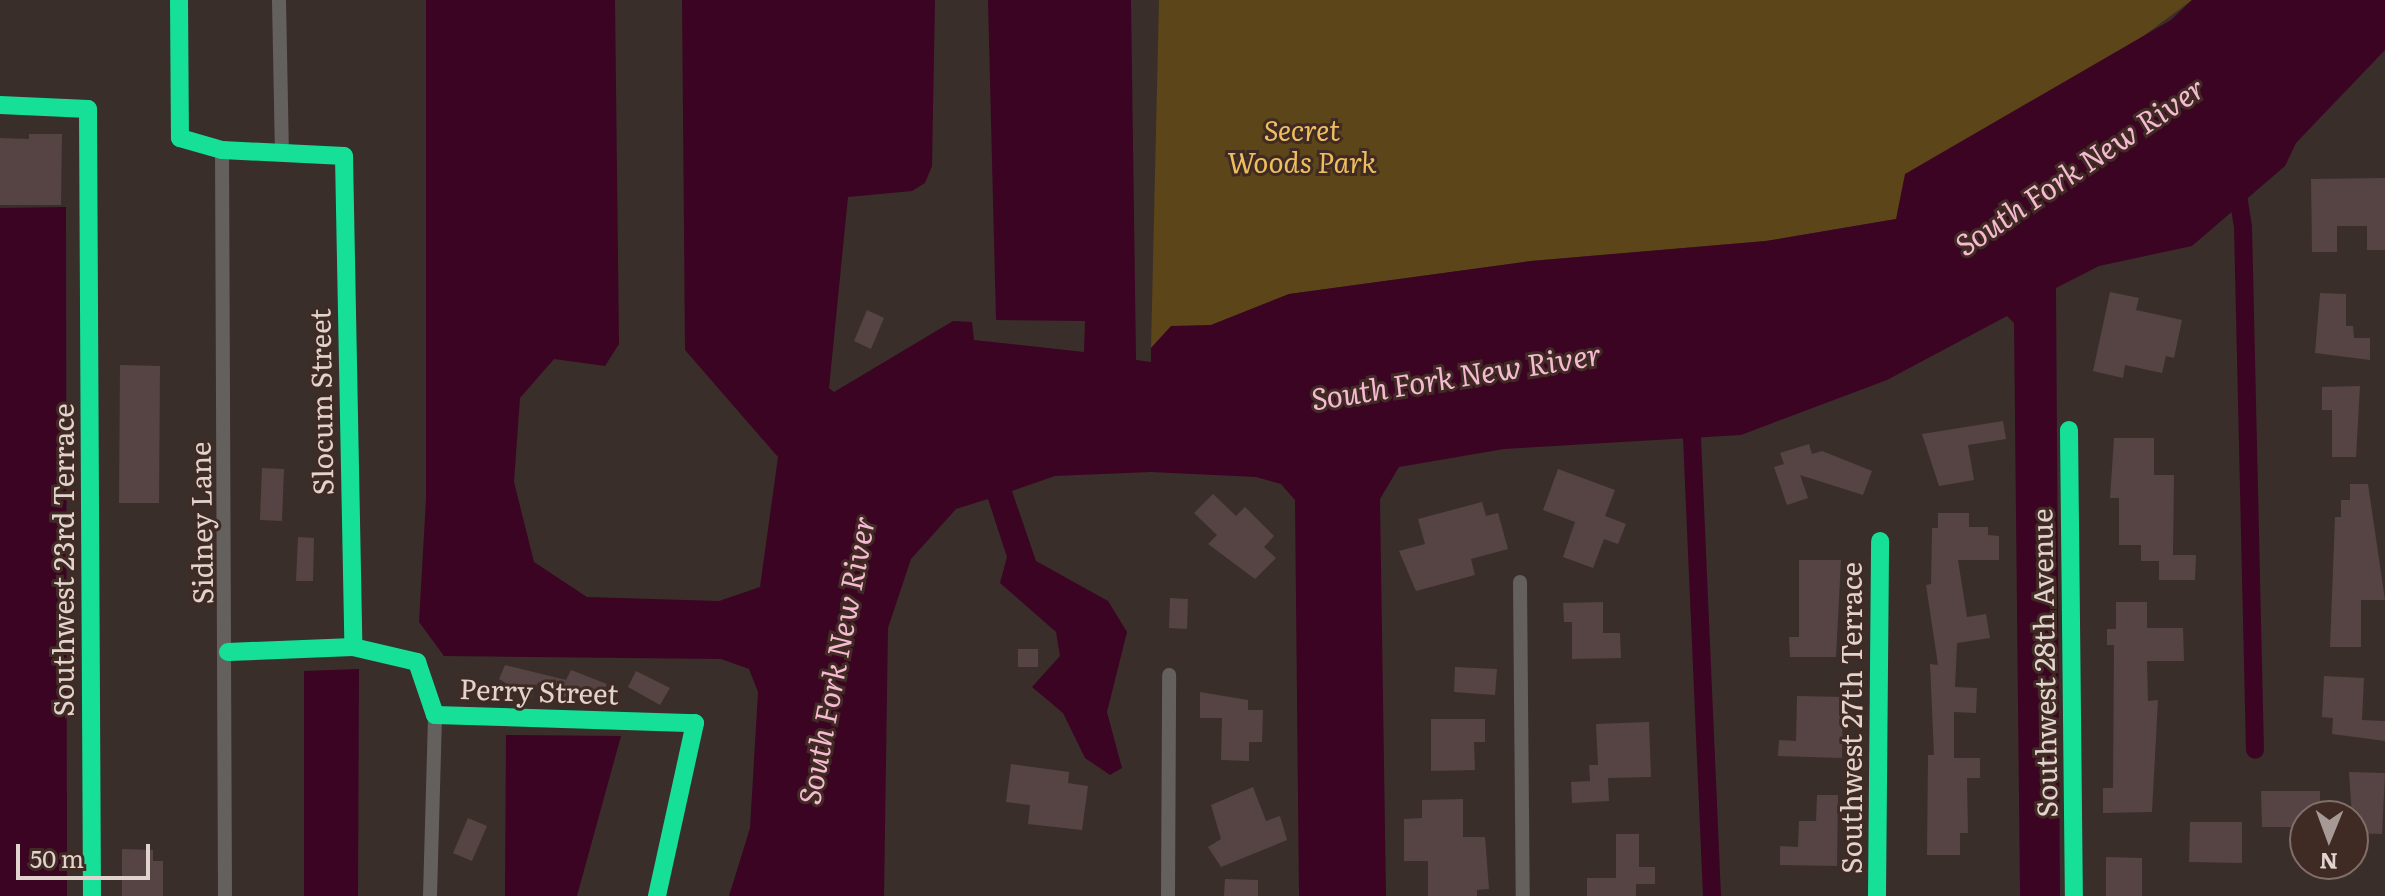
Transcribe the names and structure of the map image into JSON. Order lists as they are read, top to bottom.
{
  "streets": {
    "street": [
      "Slocum Street",
      "Sidney Lane",
      "Southwest 23rd Terrace",
      "Southwest 28th Avenue",
      "Perry Street",
      "Southwest 27th Terrace"
    ]
  },
  "crossings": [
    ["Slocum Street", "Perry Street"],
    ["Sidney Lane", "Perry Street"]
  ],
  "water": ["South Fork New River"],
  "parks": ["Secret Woods Park"],
  "scale_bar": "50 m",
  "north": "bottom"
}
